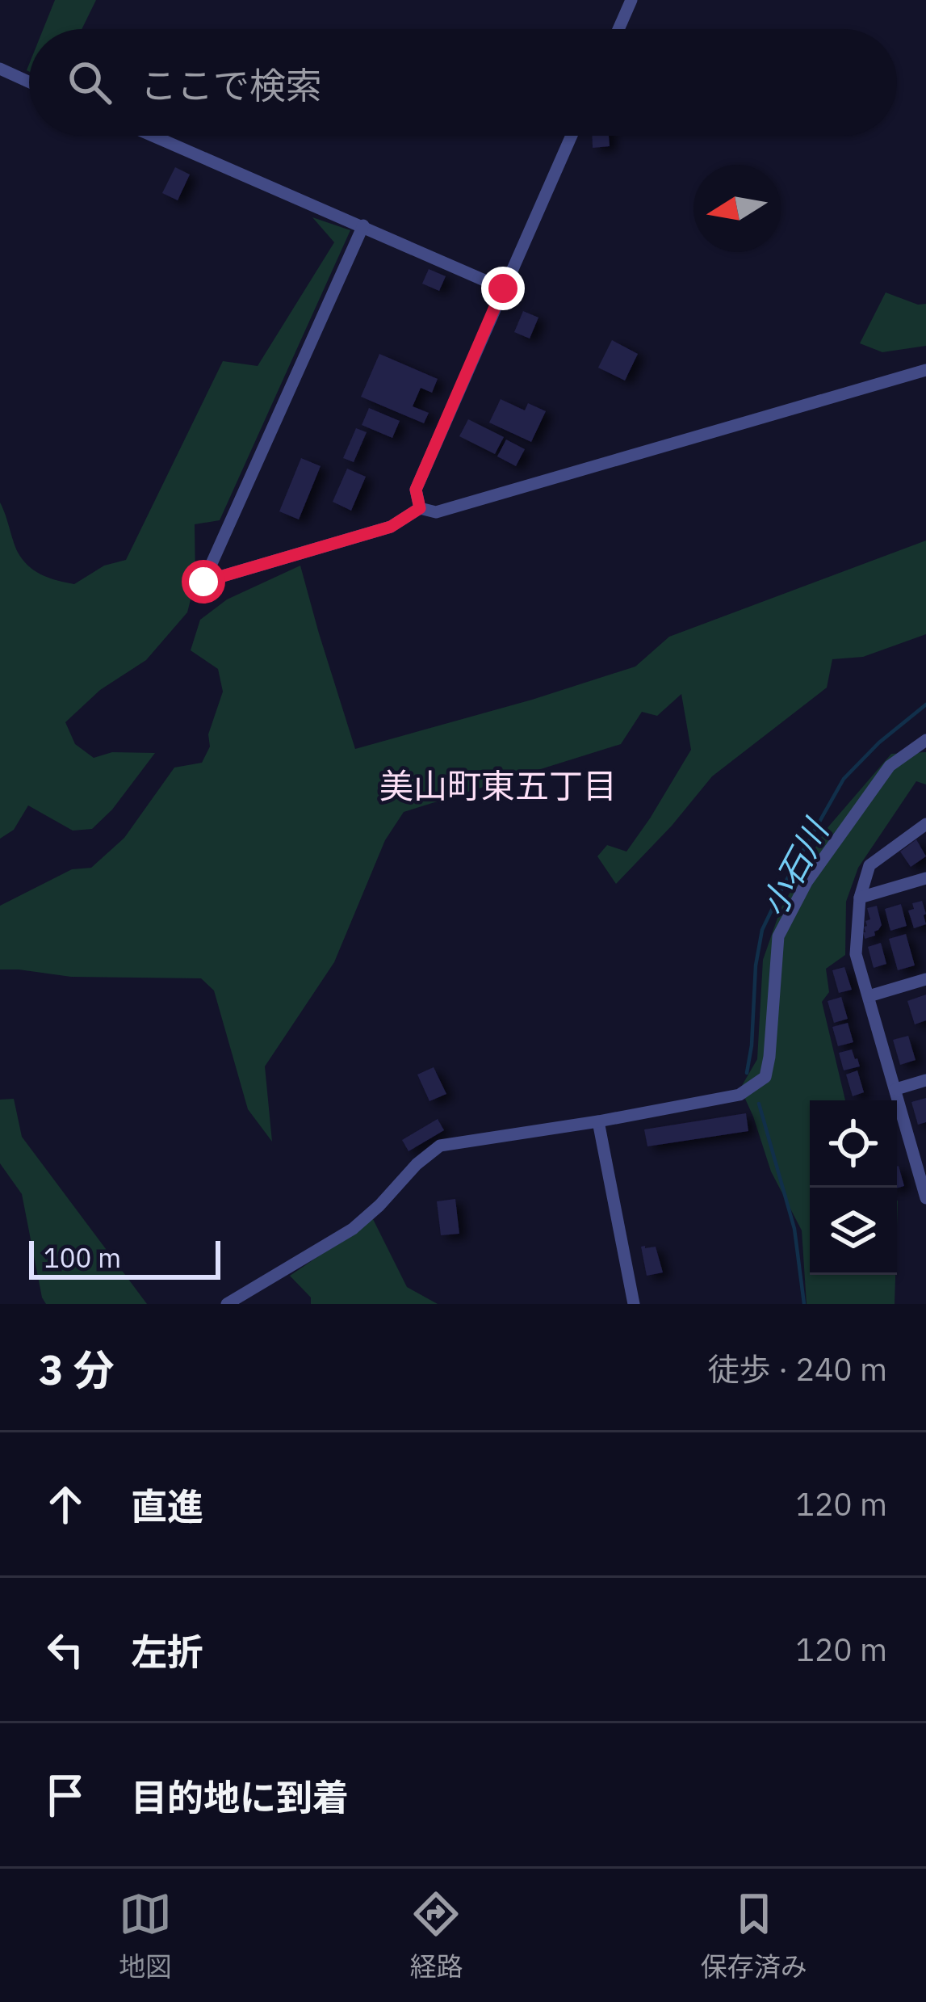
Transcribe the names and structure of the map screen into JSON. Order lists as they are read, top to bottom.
{
  "districts": ["美山町東五丁目"],
  "water": ["小石川"],
  "scale_bar": "100 m",
  "north": "left",
  "page": {
    "search": "ここで検索",
    "scale": "100 m",
    "heading": ["3 分", "徒歩 · 240 m"],
    "list": [
      ["直進", "120 m"],
      ["左折", "120 m"],
      "目的地に到着"
    ],
    "nav": ["地図", "経路", "保存済み"]
  }
}
